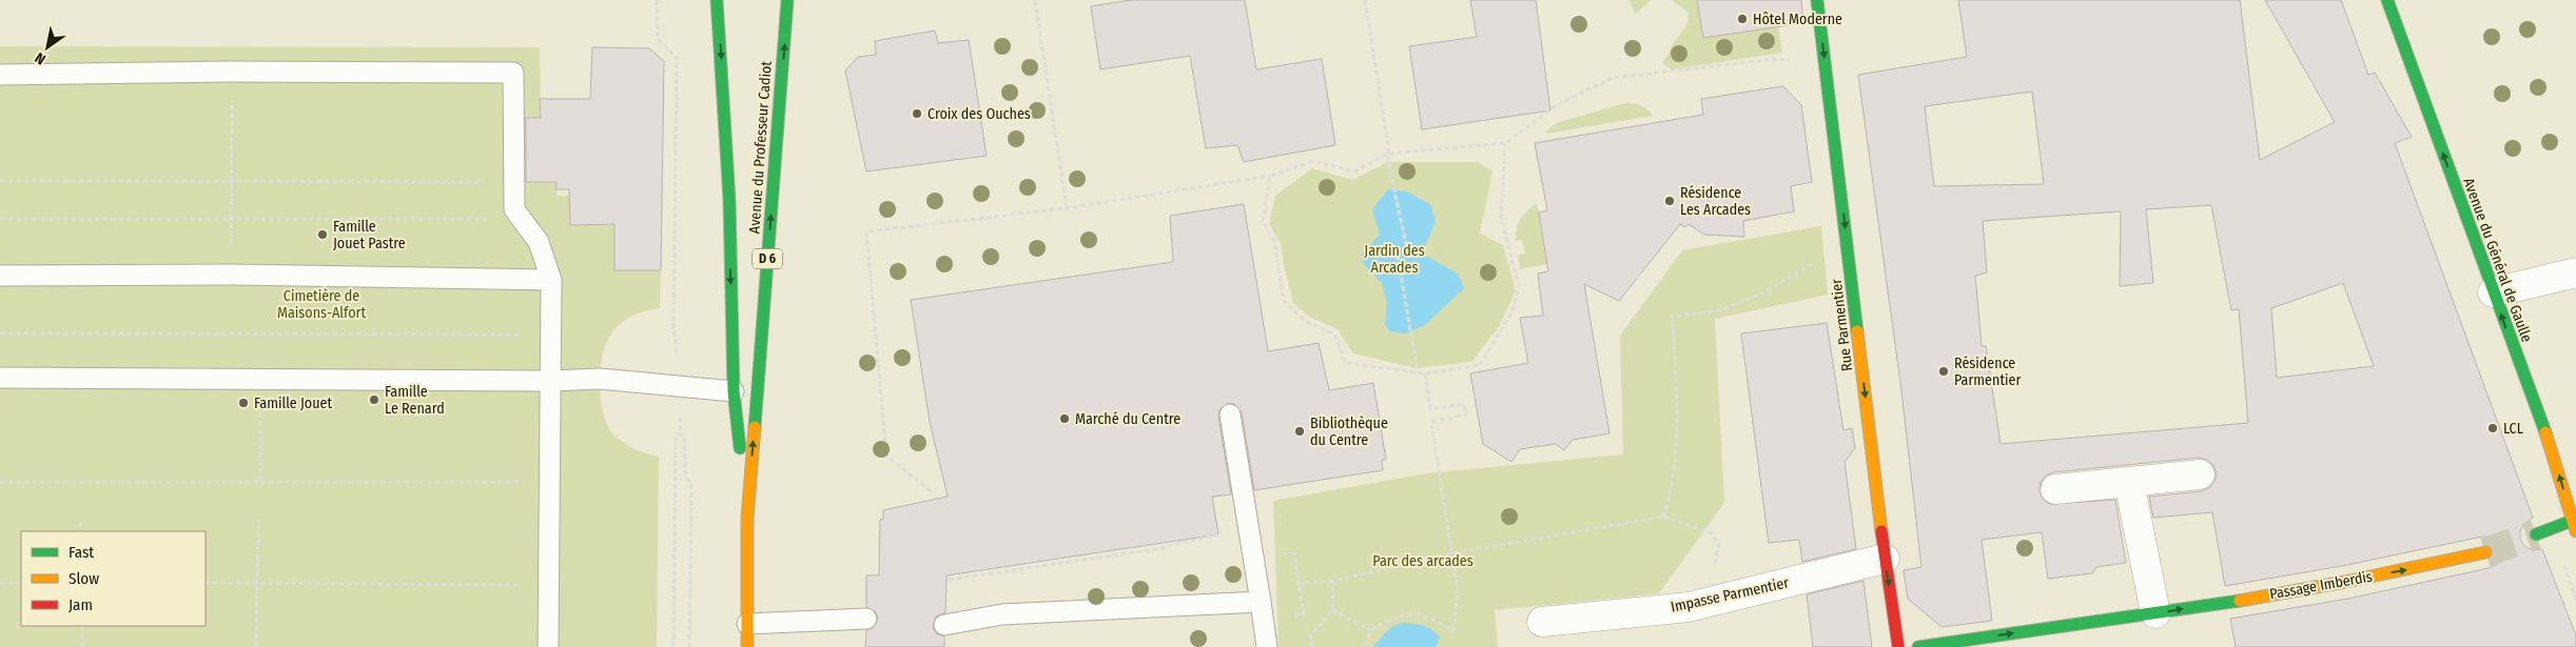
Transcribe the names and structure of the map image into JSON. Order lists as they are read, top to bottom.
{
  "streets": {
    "street": [
      "Avenue du Professeur Cadiot",
      "D 6",
      "Avenue du Général de Gaulle",
      "Rue Parmentier",
      "Passage Imberdis",
      "Impasse Parmentier"
    ]
  },
  "crossings": [
    ["Rue Parmentier", "Impasse Parmentier"]
  ],
  "one_way": ["Avenue du Général de Gaulle", "Rue Parmentier", "Passage Imberdis"],
  "parks": ["Jardin des Arcades", "Cimetière de Maisons-Alfort", "Parc des arcades"],
  "places": [
    "Hôtel Moderne",
    "Croix des Ouches",
    "Résidence Les Arcades",
    "Famille Jouet Pastre",
    "Résidence Parmentier",
    "Famille Le Renard",
    "Famille Jouet",
    "Marché du Centre",
    "LCL",
    "Bibliothèque du Centre"
  ],
  "legend": ["Fast", "Slow", "Jam"],
  "north": "bottom left"
}
